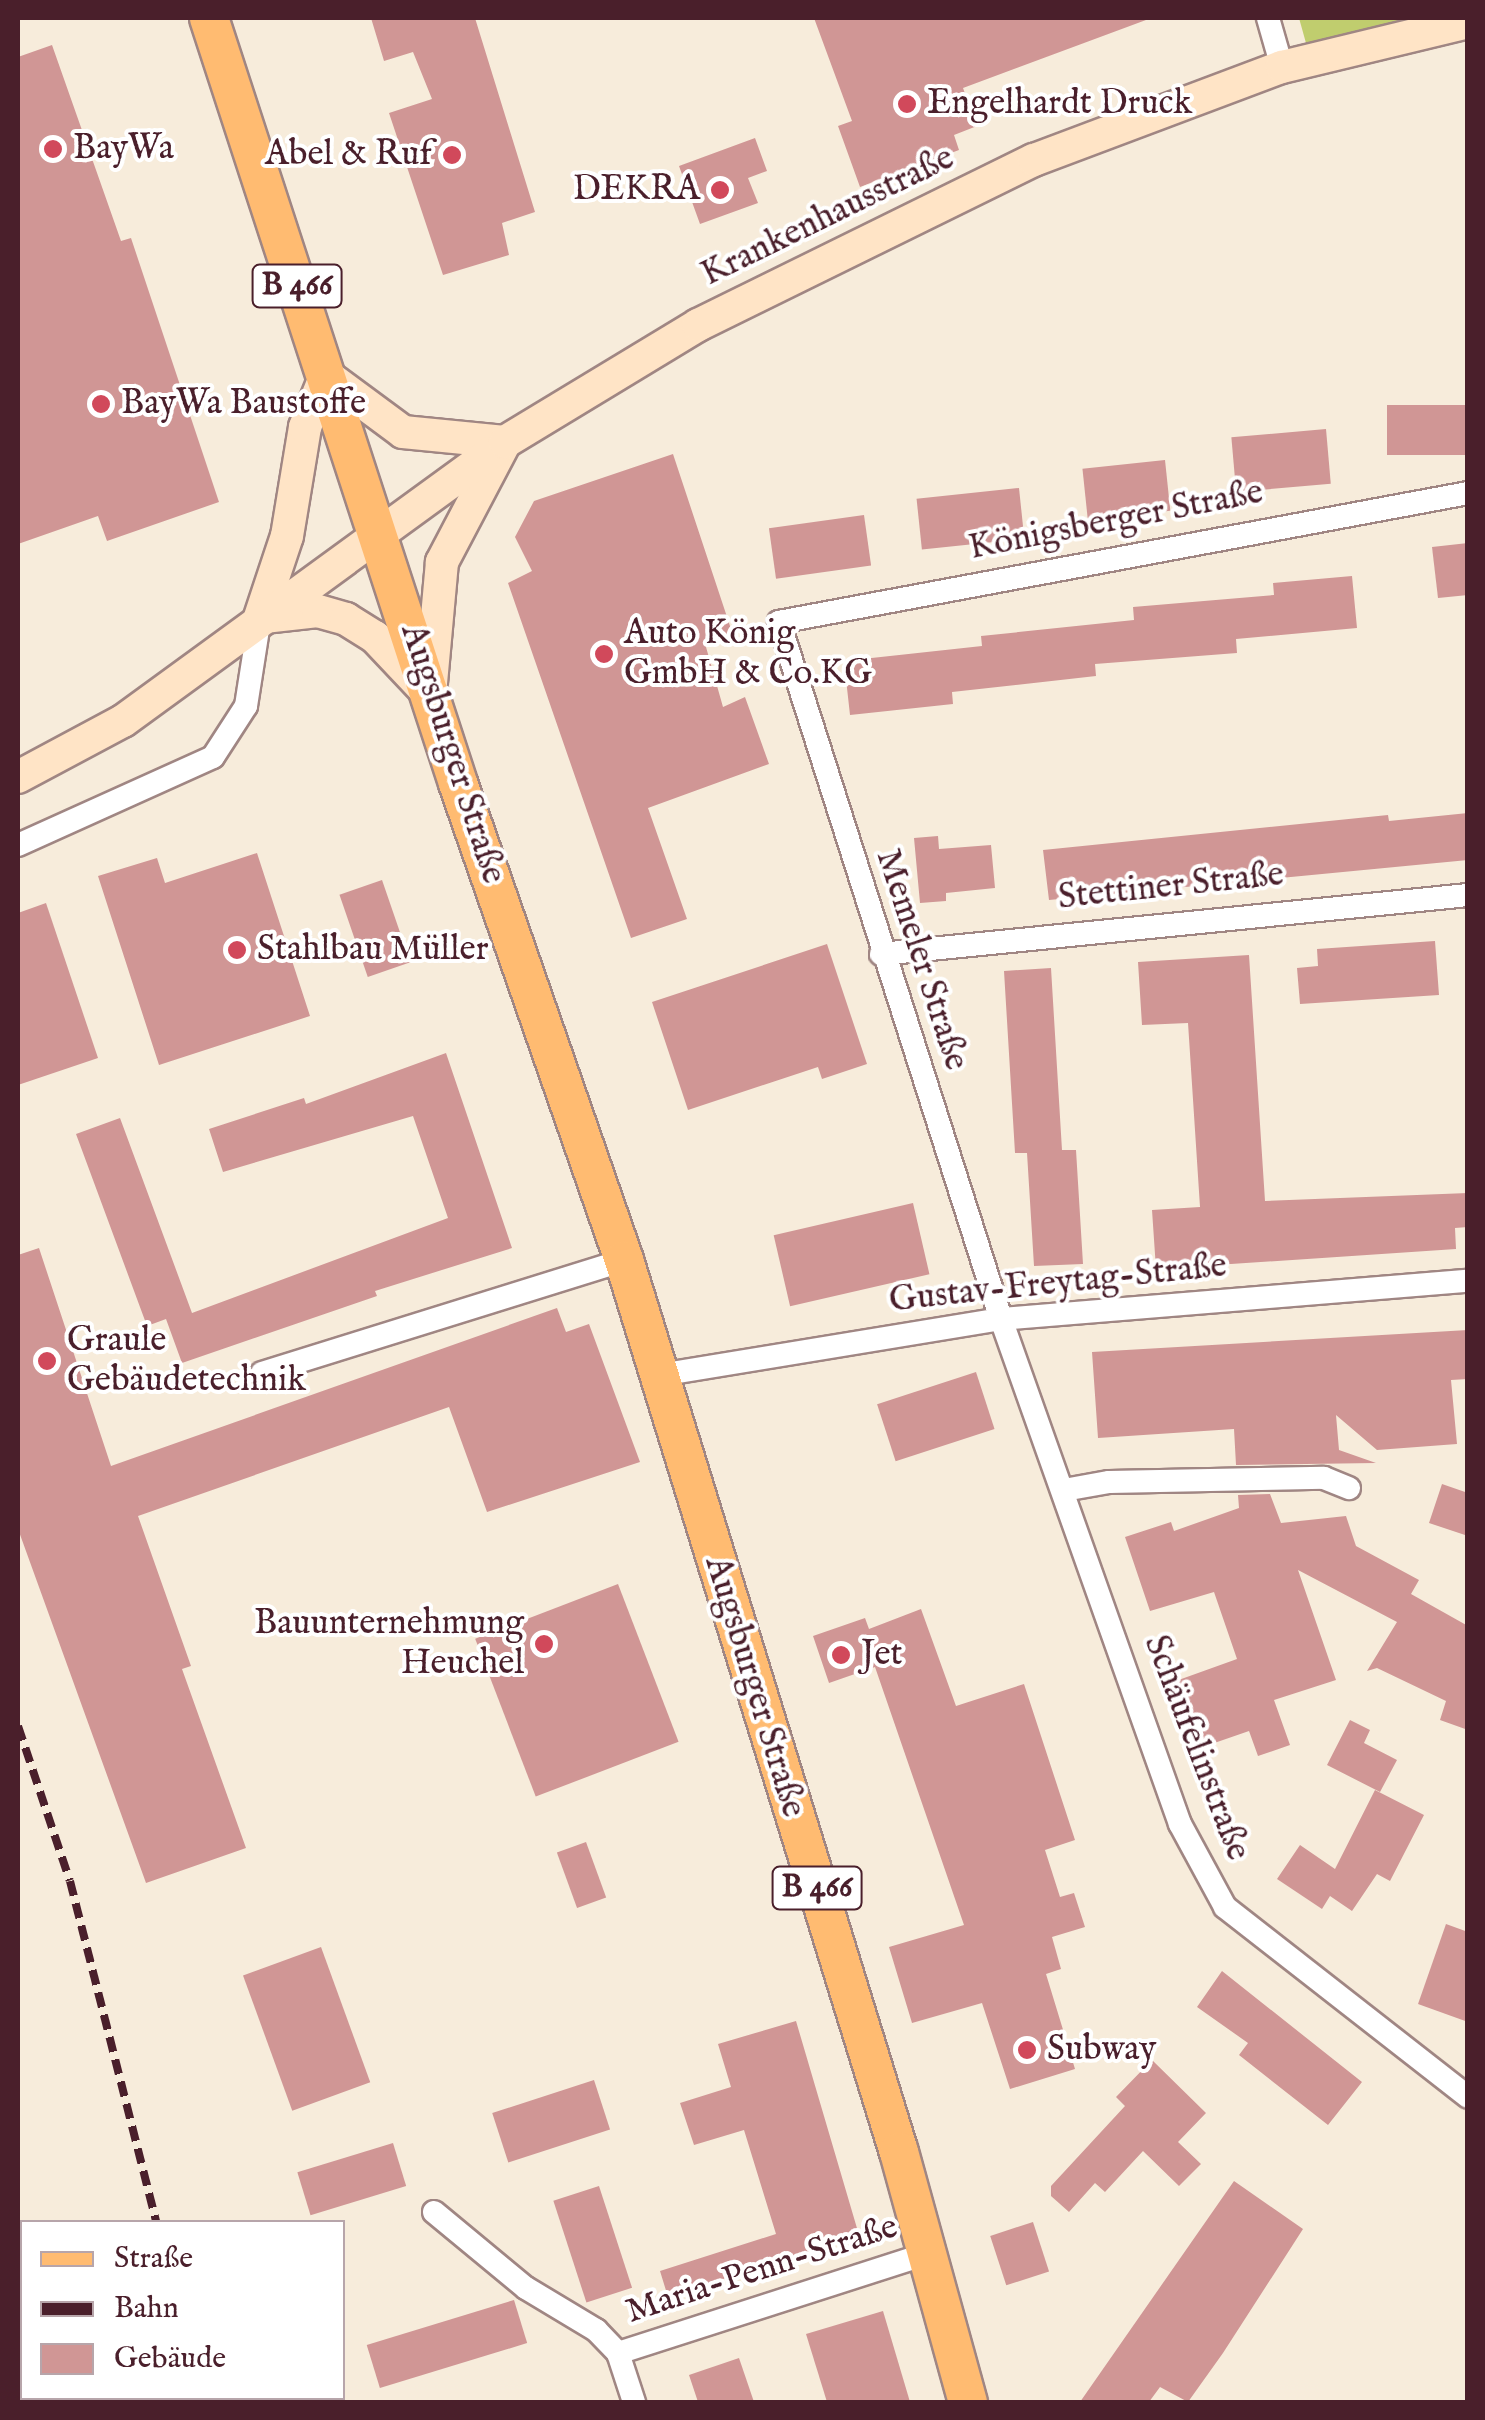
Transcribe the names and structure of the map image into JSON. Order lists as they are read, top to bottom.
{
  "streets": {
    "main road": ["B 466", "Augsburger Straße"],
    "street": [
      "Krankenhausstraße",
      "Königsberger Straße",
      "Stettiner Straße",
      "Memeler Straße",
      "Gustav-Freytag-Straße",
      "Schäufelinstraße",
      "Maria-Penn-Straße"
    ]
  },
  "crossings": [
    ["Krankenhausstraße", "Augsburger Straße"],
    ["Königsberger Straße", "Memeler Straße"],
    ["Augsburger Straße", "Gustav-Freytag-Straße"],
    ["Augsburger Straße", "Maria-Penn-Straße"],
    ["Stettiner Straße", "Memeler Straße"],
    ["Memeler Straße", "Gustav-Freytag-Straße"],
    ["Memeler Straße", "Schäufelinstraße"],
    ["Gustav-Freytag-Straße", "Schäufelinstraße"]
  ],
  "places": [
    "Engelhardt Druck",
    "BayWa",
    "Abel & Ruf",
    "DEKRA",
    "BayWa Baustoffe",
    "Auto König GmbH & Co.KG",
    "Stahlbau Müller",
    "Graule Gebäudetechnik",
    "Bauunternehmung Heuchel",
    "Jet",
    "Subway"
  ],
  "legend": ["Straße", "Bahn", "Gebäude"]
}
